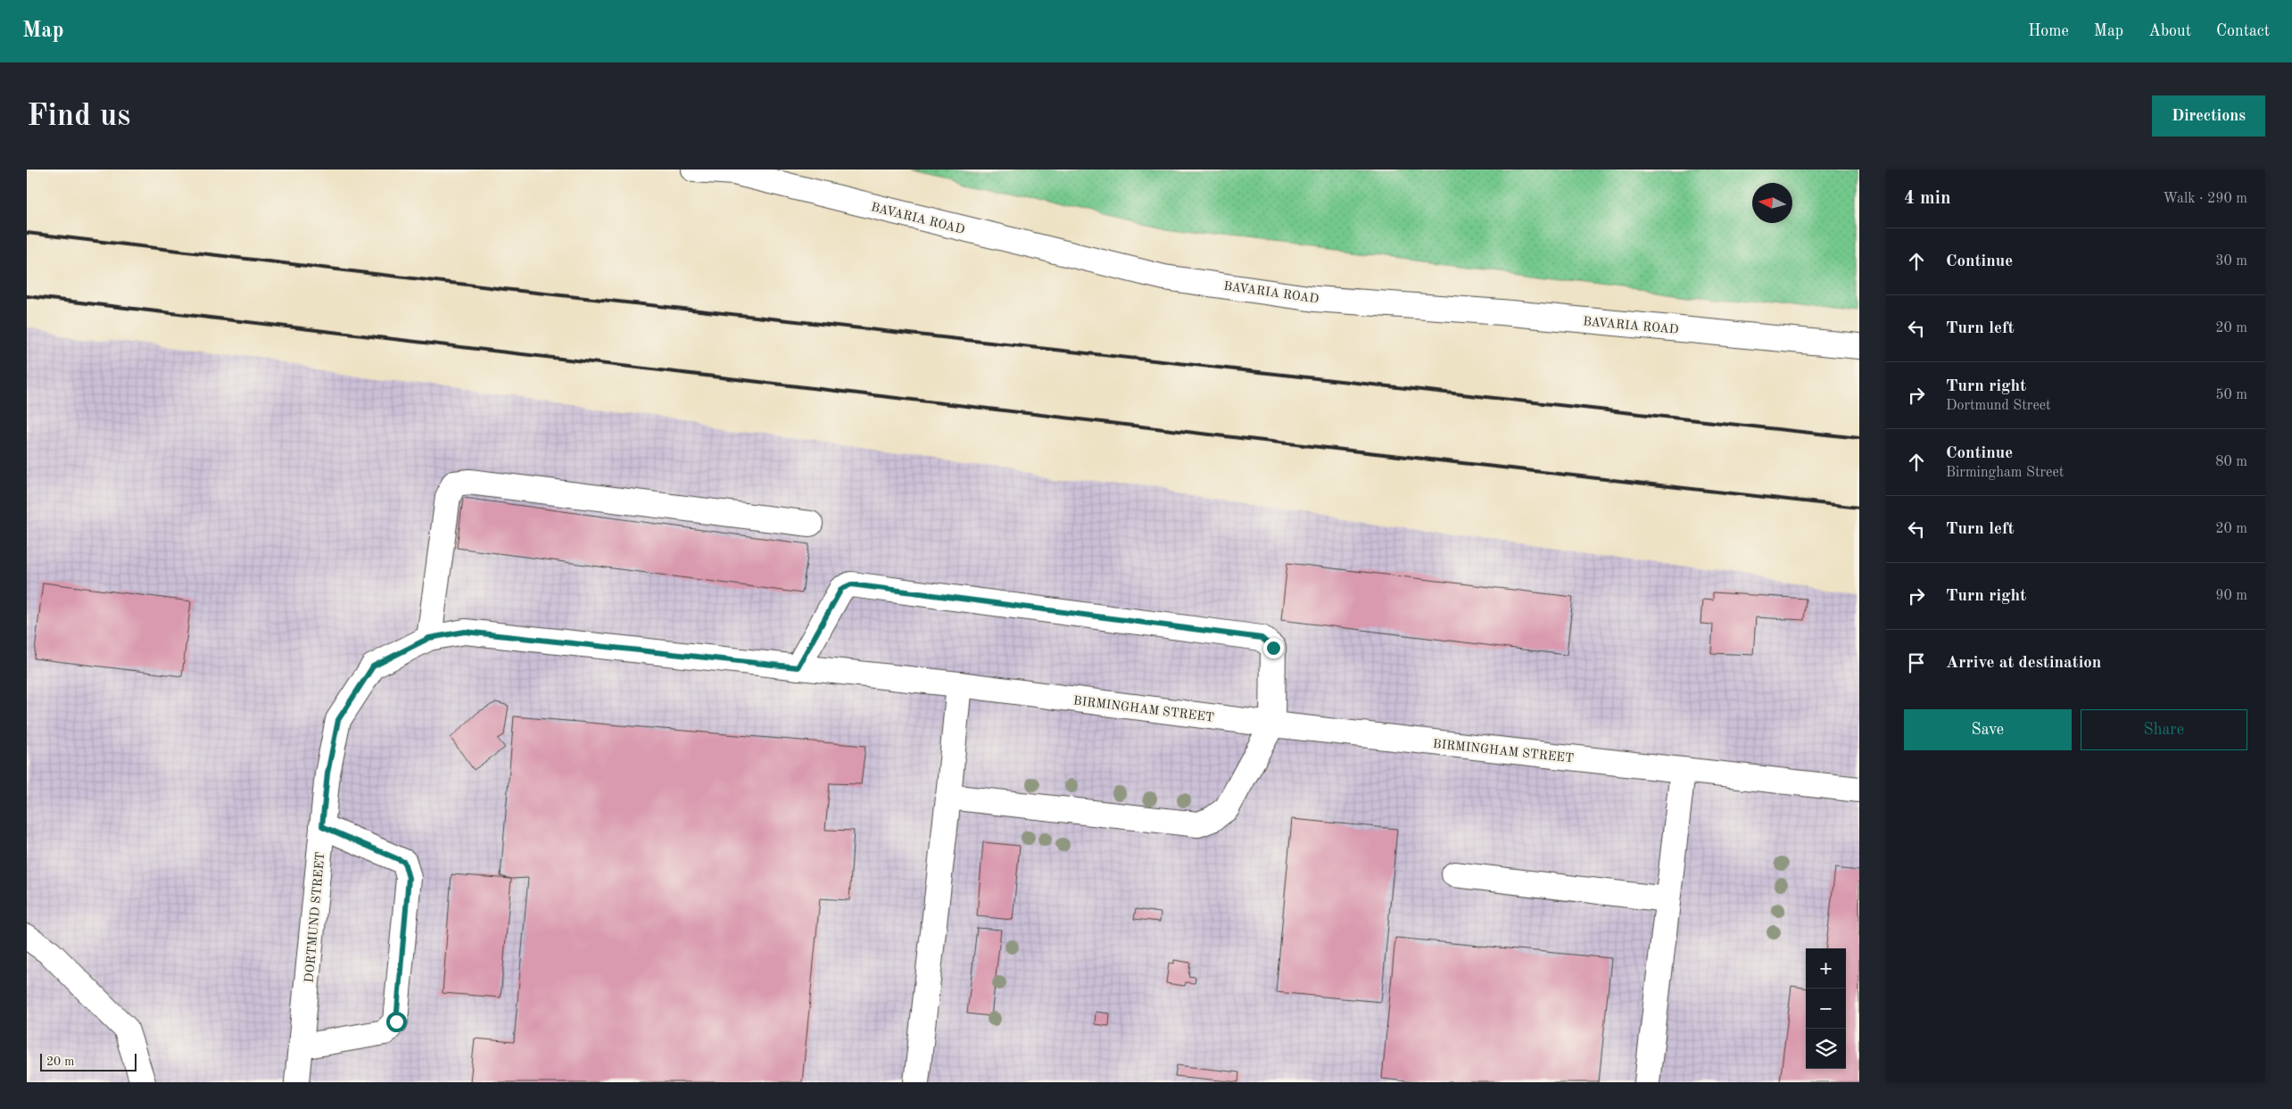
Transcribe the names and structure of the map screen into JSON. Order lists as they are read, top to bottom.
{
  "streets": {
    "street": ["BAVARIA ROAD", "BIRMINGHAM STREET", "DORTMUND STREET"]
  },
  "crossings": [
    ["BIRMINGHAM STREET", "DORTMUND STREET"]
  ],
  "scale_bar": "20 m",
  "north": "left",
  "page": {
    "header": "Map",
    "nav": [
      "Home",
      "Map",
      "About",
      "Contact"
    ],
    "buttons": [
      "Directions",
      ["Save", "Share"]
    ],
    "title": "Find us",
    "heading": ["4 min", "Walk · 290 m"],
    "list": [
      ["Continue", "30 m"],
      ["Turn left", "20 m"],
      ["Turn right", "Dortmund Street", "50 m"],
      ["Continue", "Birmingham Street", "80 m"],
      ["Turn left", "20 m"],
      ["Turn right", "90 m"],
      "Arrive at destination"
    ],
    "map_buttons": ["+", "−"],
    "scale": "20 m"
  }
}
